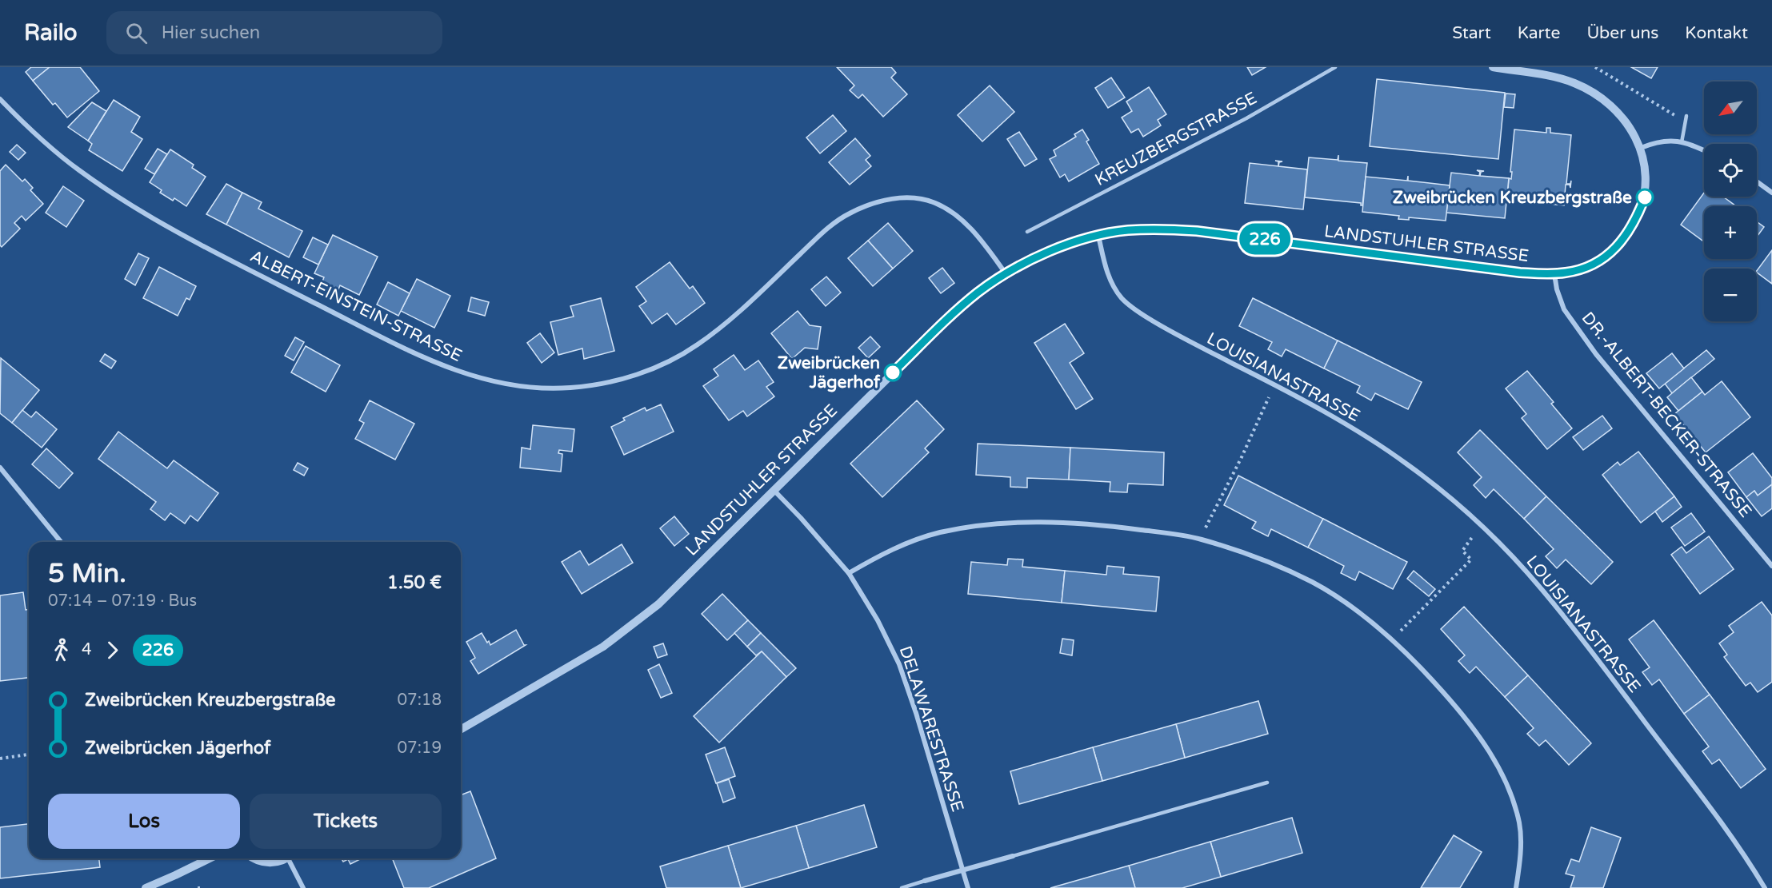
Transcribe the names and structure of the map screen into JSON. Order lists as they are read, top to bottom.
{
  "streets": {
    "street": [
      "LANDSTUHLER STRASSE",
      "ALBERT-EINSTEIN-STRASSE",
      "LOUISIANASTRASSE",
      "DR.-ALBERT-BECKER-STRASSE",
      "DELAWARESTRASSE"
    ],
    "lane": ["KREUZBERGSTRASSE"]
  },
  "crossings": [
    ["LANDSTUHLER STRASSE", "ALBERT-EINSTEIN-STRASSE"],
    ["LANDSTUHLER STRASSE", "LOUISIANASTRASSE"],
    ["LANDSTUHLER STRASSE", "DR.-ALBERT-BECKER-STRASSE"],
    ["LANDSTUHLER STRASSE", "DELAWARESTRASSE"]
  ],
  "places": ["Zweibrücken Kreuzbergstraße", "Zweibrücken Jägerhof"],
  "lines": ["bus line 226"],
  "north": "bottom left",
  "page": {
    "header": "Railo",
    "search": "Hier suchen",
    "nav": [
      "Start",
      "Karte",
      "Über uns",
      "Kontakt"
    ],
    "on_map": "226",
    "map_buttons": ["+", "−"],
    "heading": ["5 Min.", "07:14 – 07:19 · Bus", "1.50 €"],
    "legs": ["4", "226"],
    "list": [
      {
        "name": "Zweibrücken Kreuzbergstraße",
        "value": "07:18"
      },
      {
        "name": "Zweibrücken Jägerhof",
        "value": "07:19"
      }
    ],
    "buttons": ["Los", "Tickets"]
  }
}
